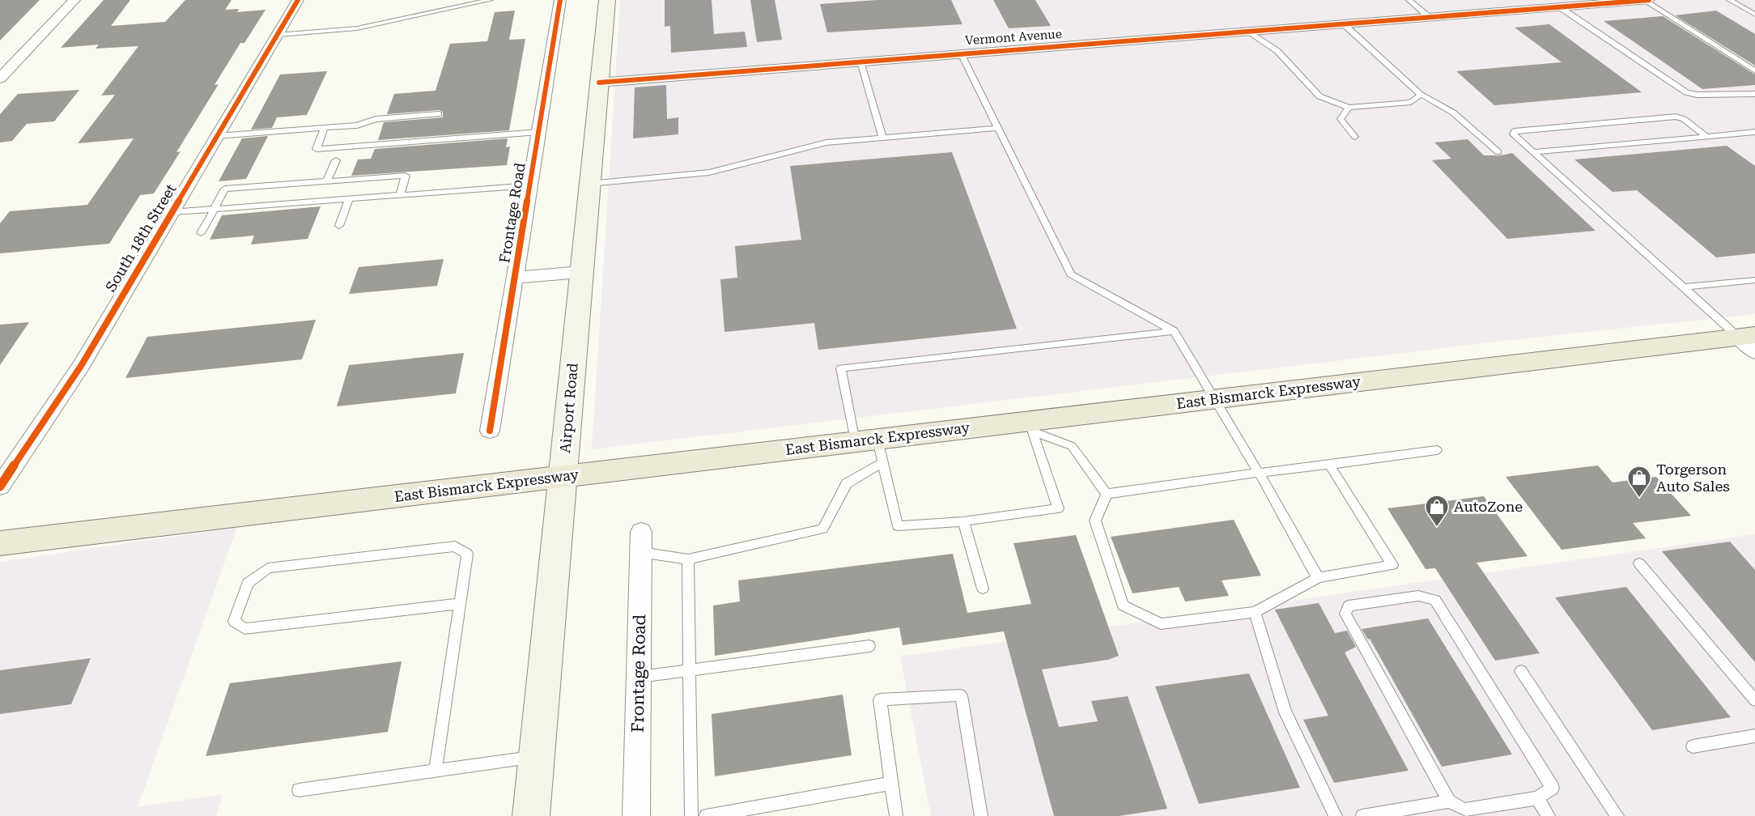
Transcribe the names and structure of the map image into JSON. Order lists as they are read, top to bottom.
{
  "streets": {
    "main road": ["East Bismarck Expressway", "Airport Road"],
    "street": ["Vermont Avenue", "Frontage Road", "South 18th Street"]
  },
  "crossings": [
    ["Vermont Avenue", "Airport Road"],
    ["Frontage Road", "Airport Road"],
    ["East Bismarck Expressway", "Airport Road"]
  ],
  "places": {
    "shop": ["Torgerson Auto Sales", "AutoZone"]
  }
}
